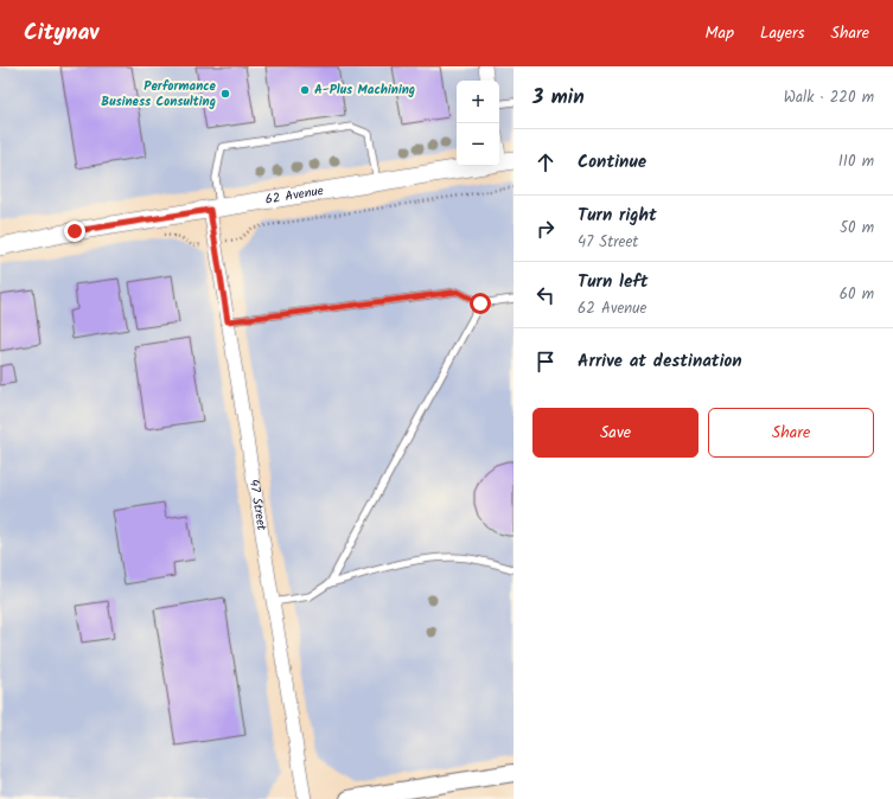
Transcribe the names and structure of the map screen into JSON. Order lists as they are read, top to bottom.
{
  "streets": {
    "main road": ["62 Avenue"],
    "street": ["47 Street"]
  },
  "crossings": [
    ["62 Avenue", "47 Street"]
  ],
  "places": ["A-Plus Machining", "Performance Business Consulting"],
  "page": {
    "header": "Citynav",
    "nav": ["Map", "Layers", "Share"],
    "heading": ["3 min", "Walk · 220 m"],
    "map_buttons": ["+", "−"],
    "list": [
      ["Continue", "110 m"],
      ["Turn right", "47 Street", "50 m"],
      ["Turn left", "62 Avenue", "60 m"],
      "Arrive at destination"
    ],
    "buttons": ["Save", "Share"]
  }
}
